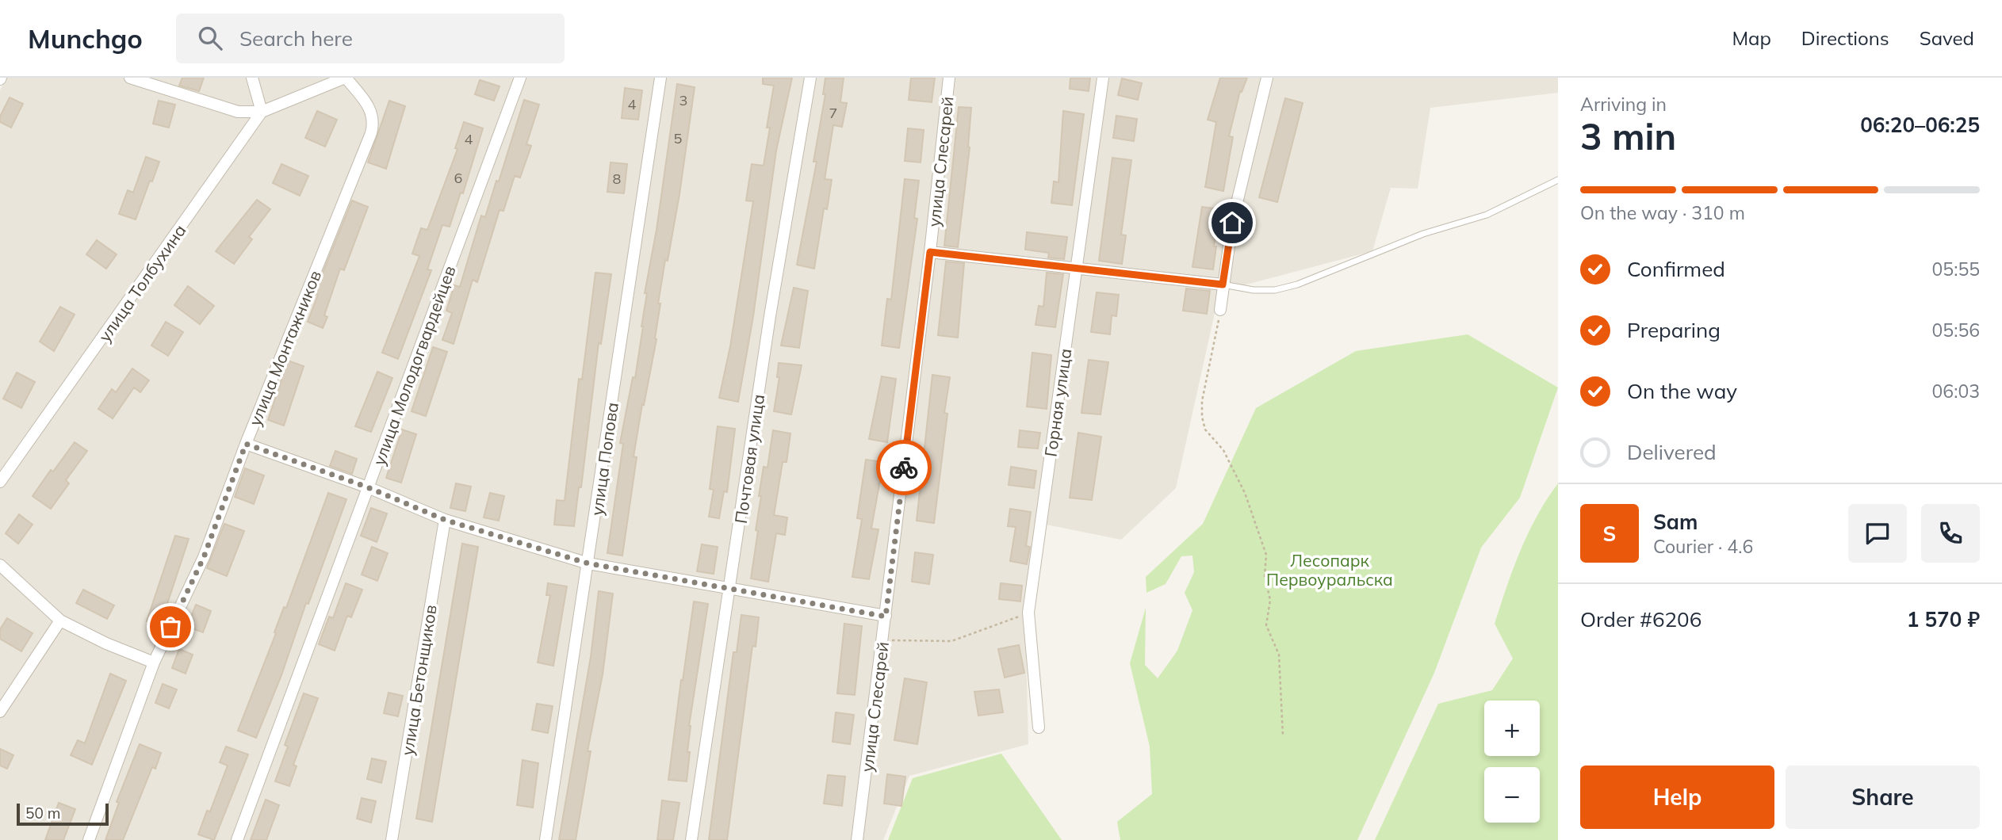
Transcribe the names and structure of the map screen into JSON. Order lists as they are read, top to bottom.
{
  "streets": {
    "street": [
      "улица Слесарей",
      "улица Толбухина",
      "улица Монтажников",
      "улица Молодогвардейцев",
      "Горная улица",
      "улица Попова",
      "Почтовая улица",
      "улица Бетонщиков"
    ]
  },
  "parks": ["Лесопарк Первоуральска"],
  "house_numbers": [
    "3",
    "4",
    "7",
    "5",
    "4",
    "6",
    "8"
  ],
  "scale_bar": "50 m",
  "page": {
    "header": "Munchgo",
    "search": "Search here",
    "nav": ["Map", "Directions", "Saved"],
    "heading": ["3 min", "Arriving in", "06:20–06:25"],
    "panel": [
      "Sam",
      "Courier · 4.6",
      "Order #6206",
      "1 570 ₽"
    ],
    "bar": "On the way · 310 m",
    "list": [
      ["Confirmed", "05:55"],
      ["Preparing", "05:56"],
      ["On the way", "06:03"],
      "Delivered"
    ],
    "round": "S",
    "map_buttons": ["+", "−"],
    "buttons": ["Help", "Share"],
    "scale": "50 m"
  }
}
